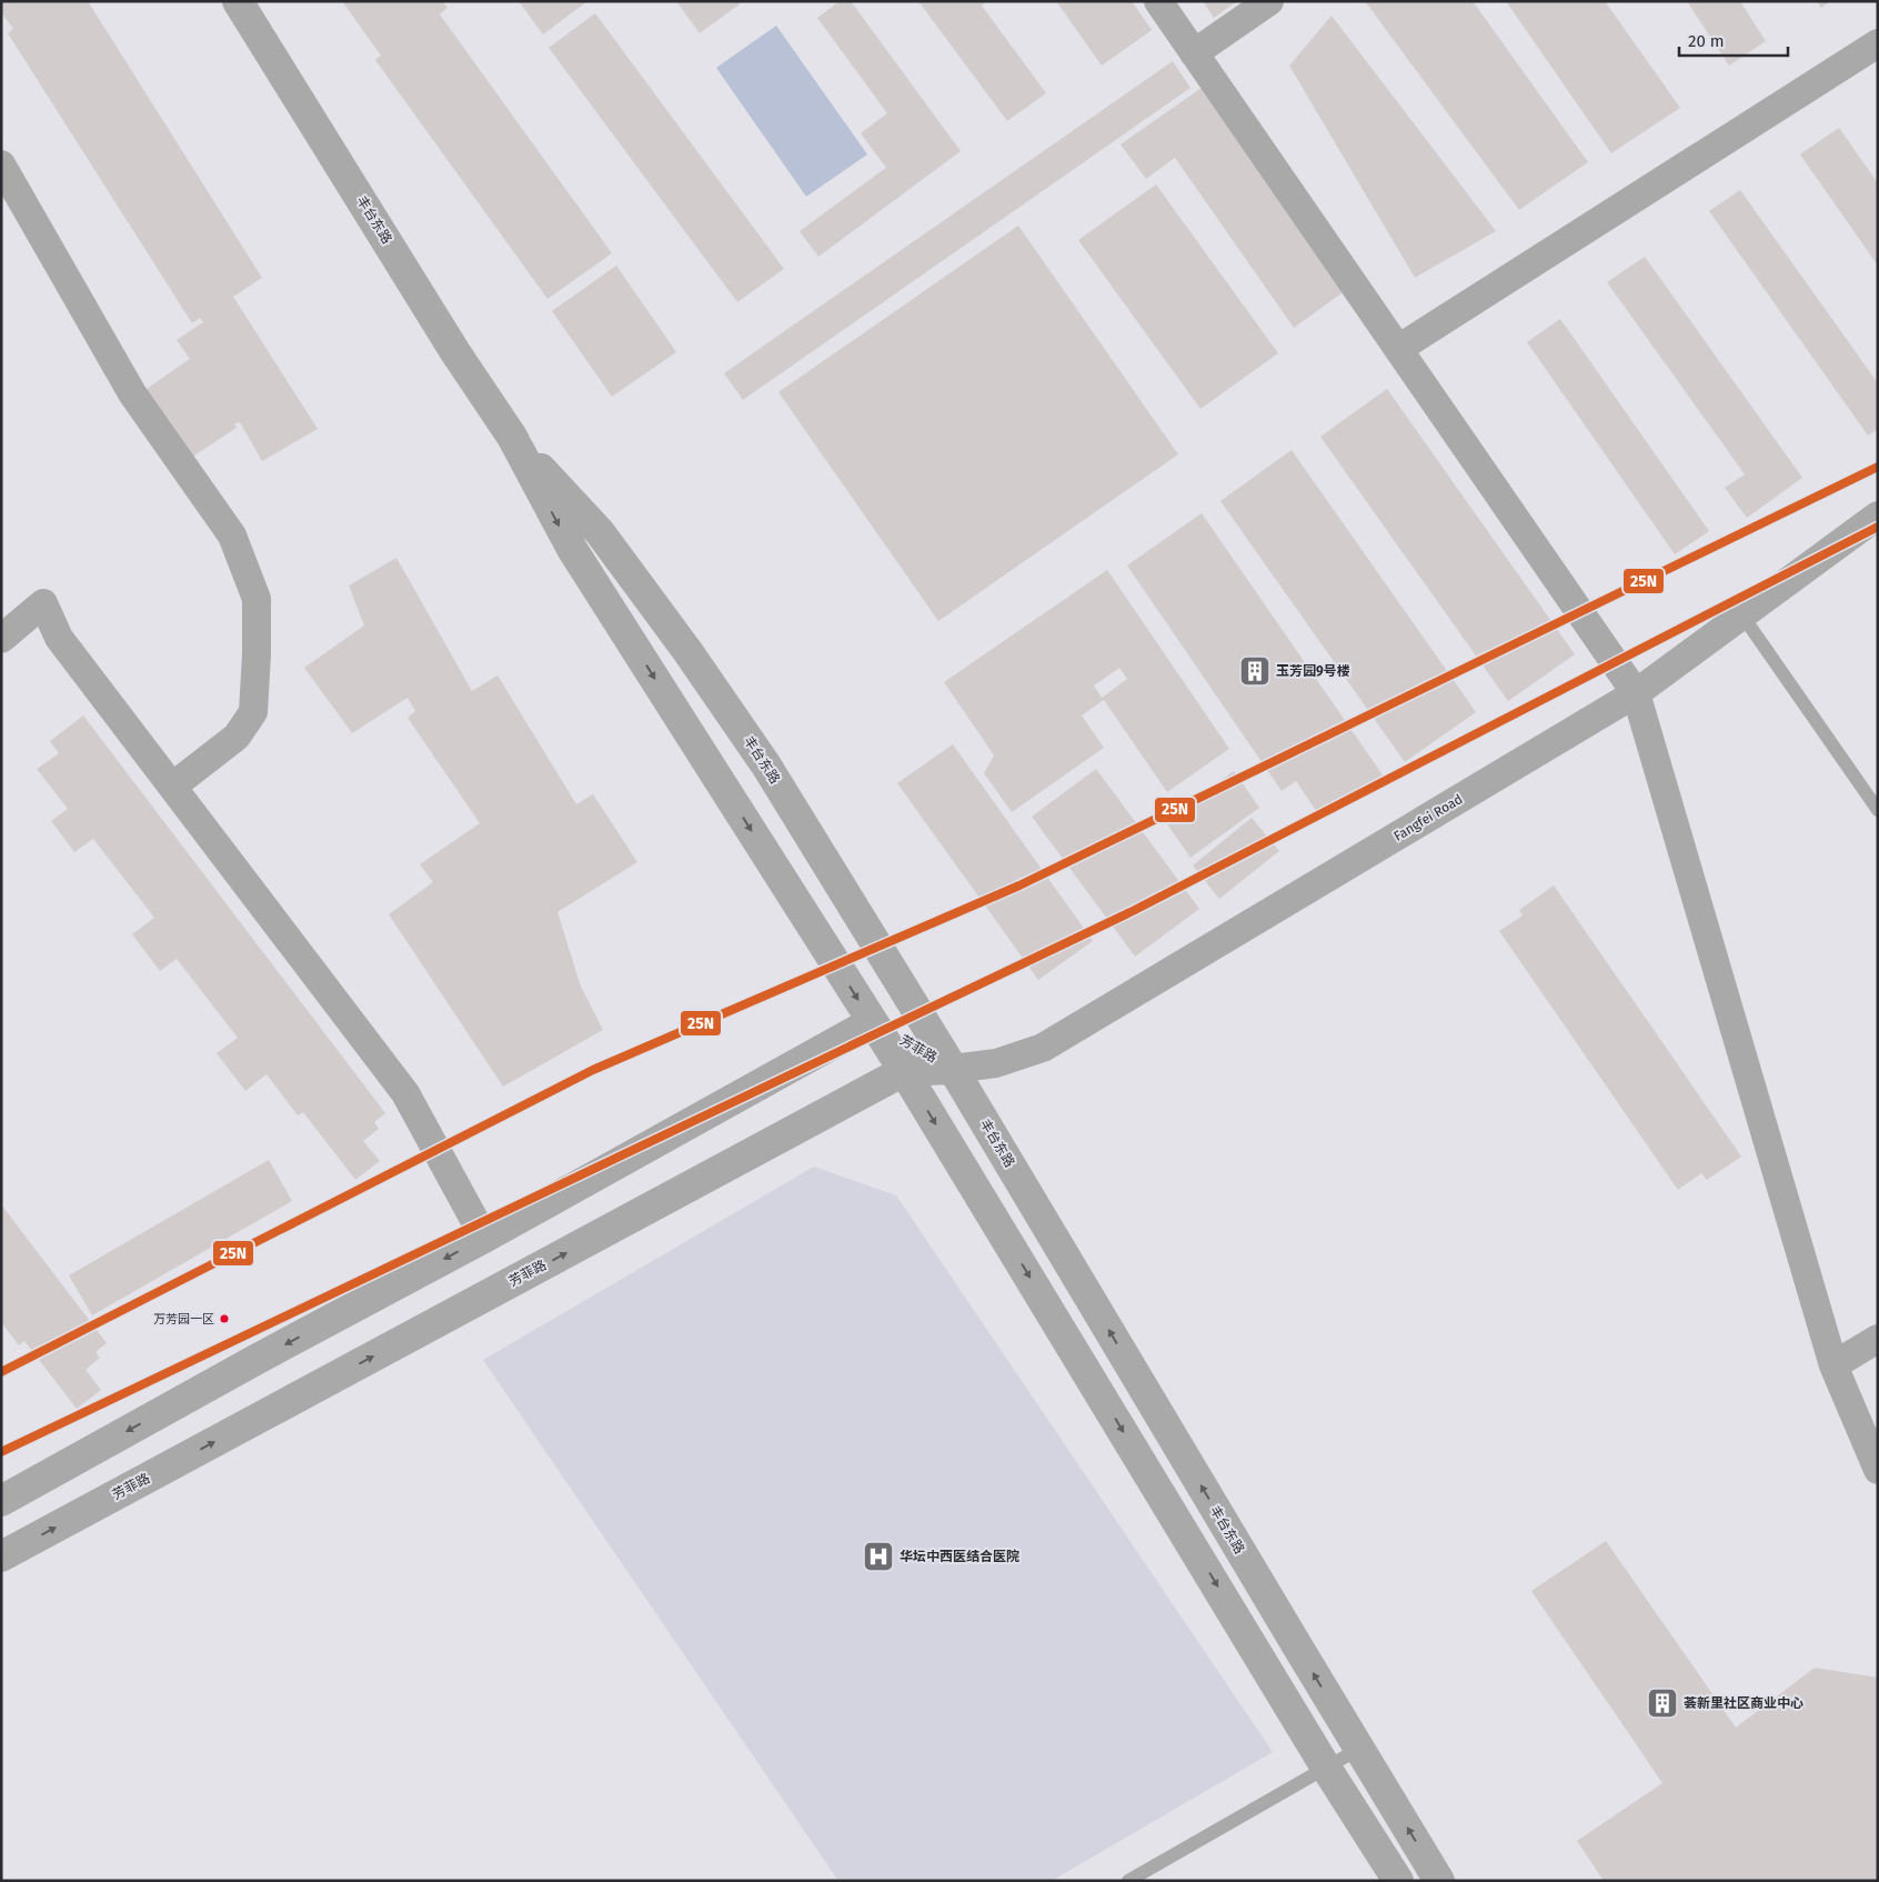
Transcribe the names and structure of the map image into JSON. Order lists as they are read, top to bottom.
{
  "streets": {
    "street": ["丰台东路", "Fangfei Road", "芳菲路"]
  },
  "crossings": [
    ["丰台东路", "Fangfei Road"],
    ["丰台东路", "芳菲路"],
    ["Fangfei Road", "芳菲路"]
  ],
  "places": {
    "building": ["玉芳园9号楼", "荟新里社区商业中心"],
    "other": ["万芳园一区"],
    "hospital": ["华坛中西医结合医院"]
  },
  "lines": ["transit line 25N"],
  "scale_bar": "20 m"
}
